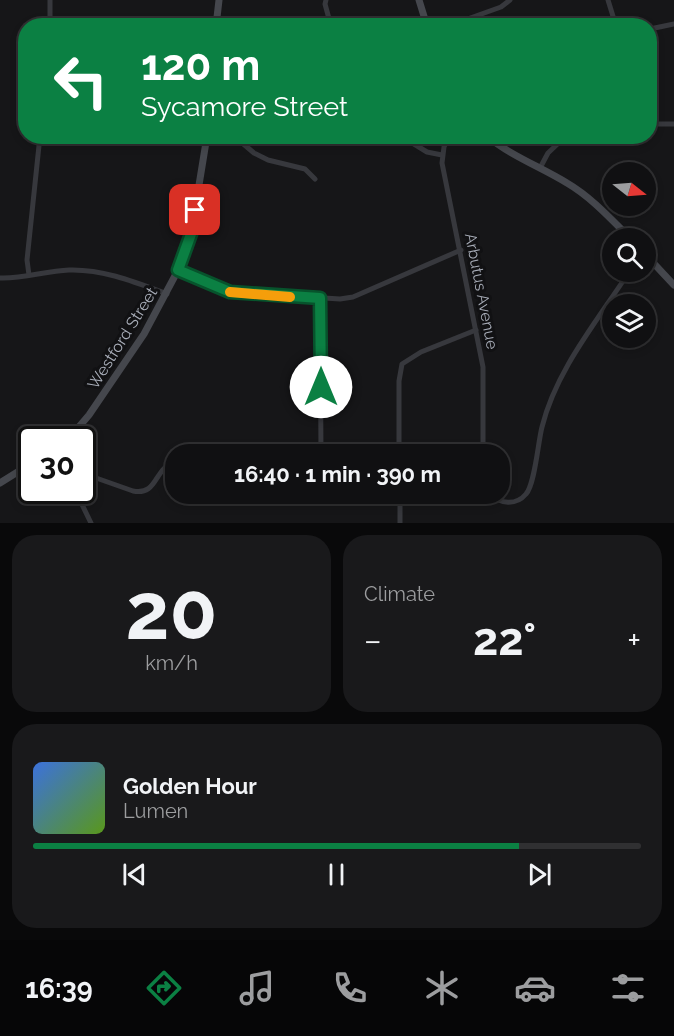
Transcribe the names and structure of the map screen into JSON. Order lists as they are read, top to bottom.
{
  "streets": {
    "main road": ["Westford Street"],
    "street": ["Arbutus Avenue"]
  },
  "north": "right",
  "page": {
    "turn": ["120 m", "Sycamore Street"],
    "limit": "30",
    "trip": "16:40 · 1 min · 390 m",
    "tile": [
      ["20", "km/h"],
      "Climate"
    ],
    "heat": ["−", "22°", "+"],
    "song": ["Golden Hour", "Lumen"],
    "tabs": "16:39"
  }
}
